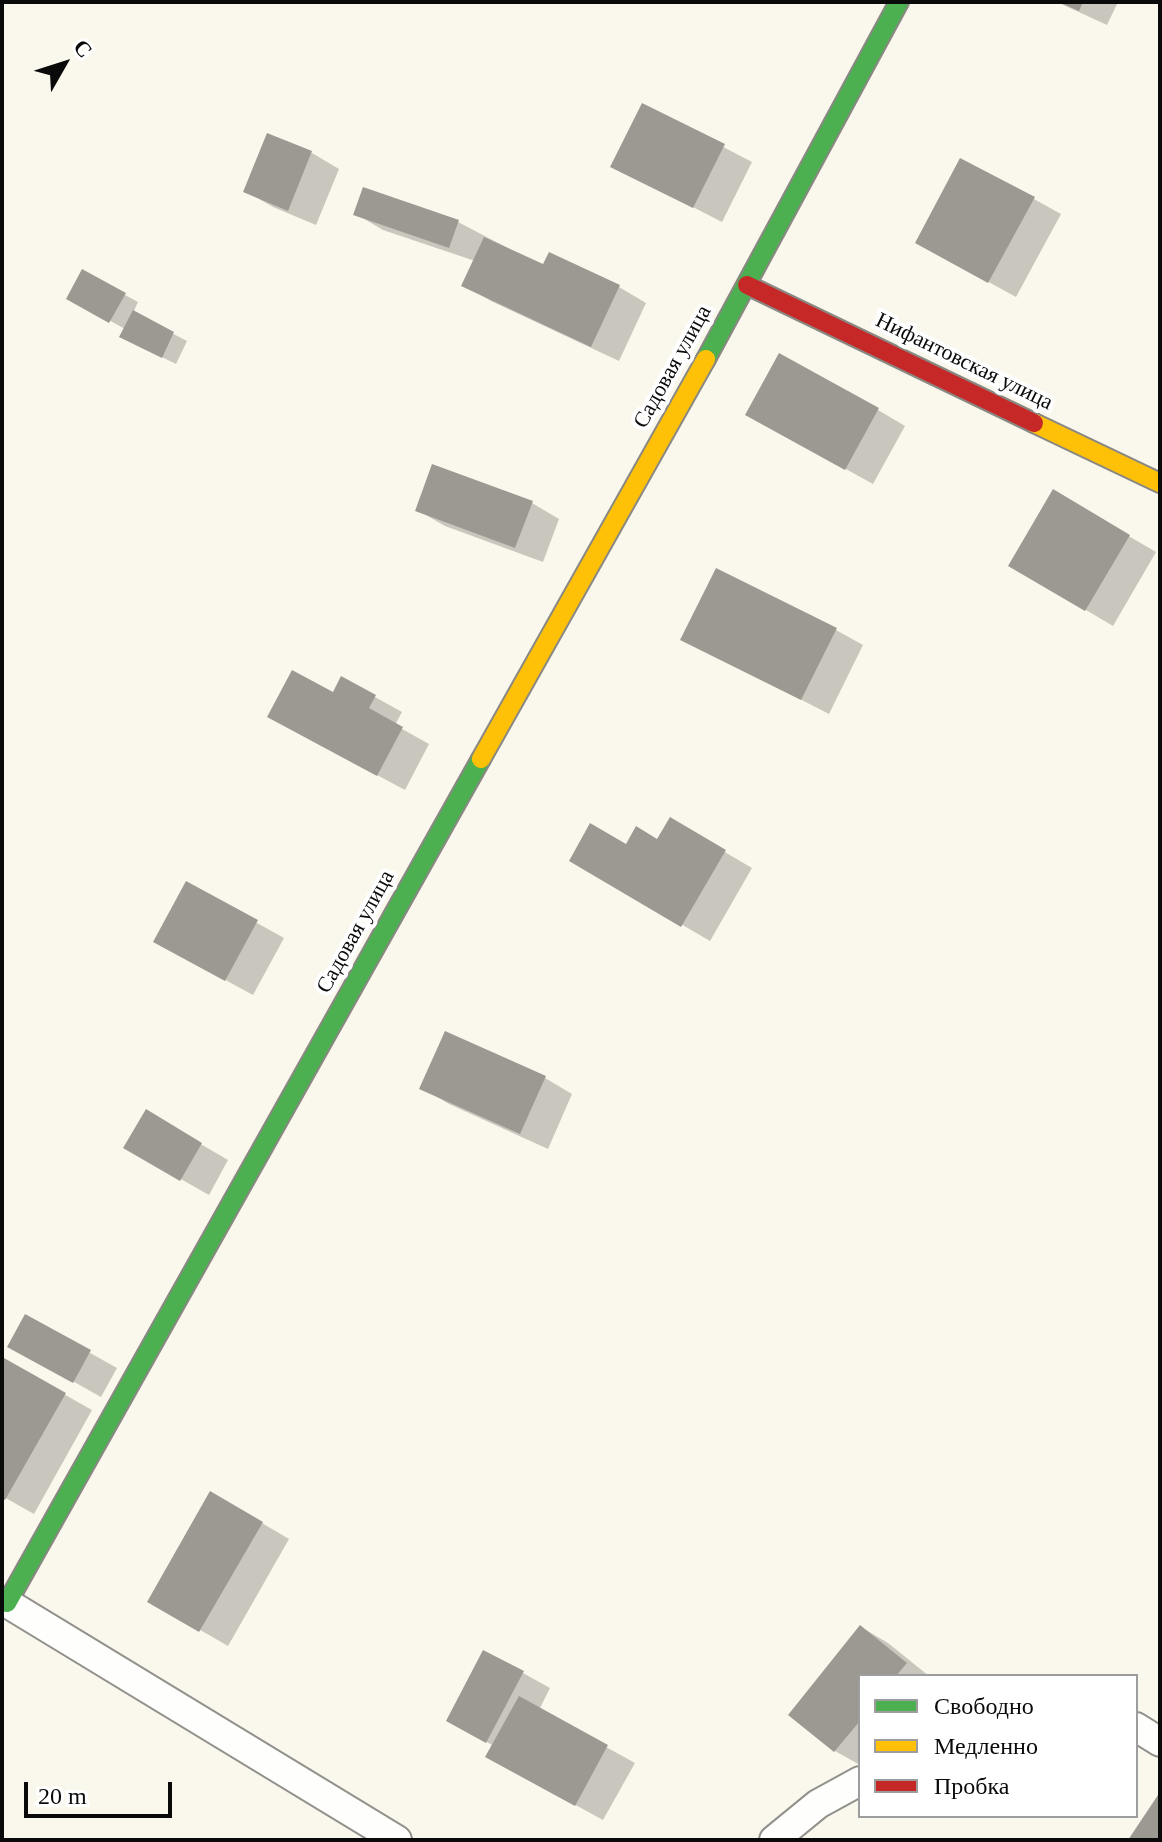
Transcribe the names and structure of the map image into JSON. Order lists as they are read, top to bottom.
{
  "streets": {
    "street": ["Нифантовская улица", "Садовая улица"]
  },
  "crossings": [
    ["Нифантовская улица", "Садовая улица"]
  ],
  "legend": ["Свободно", "Медленно", "Пробка"],
  "scale_bar": "20 m",
  "north": "top right"
}
